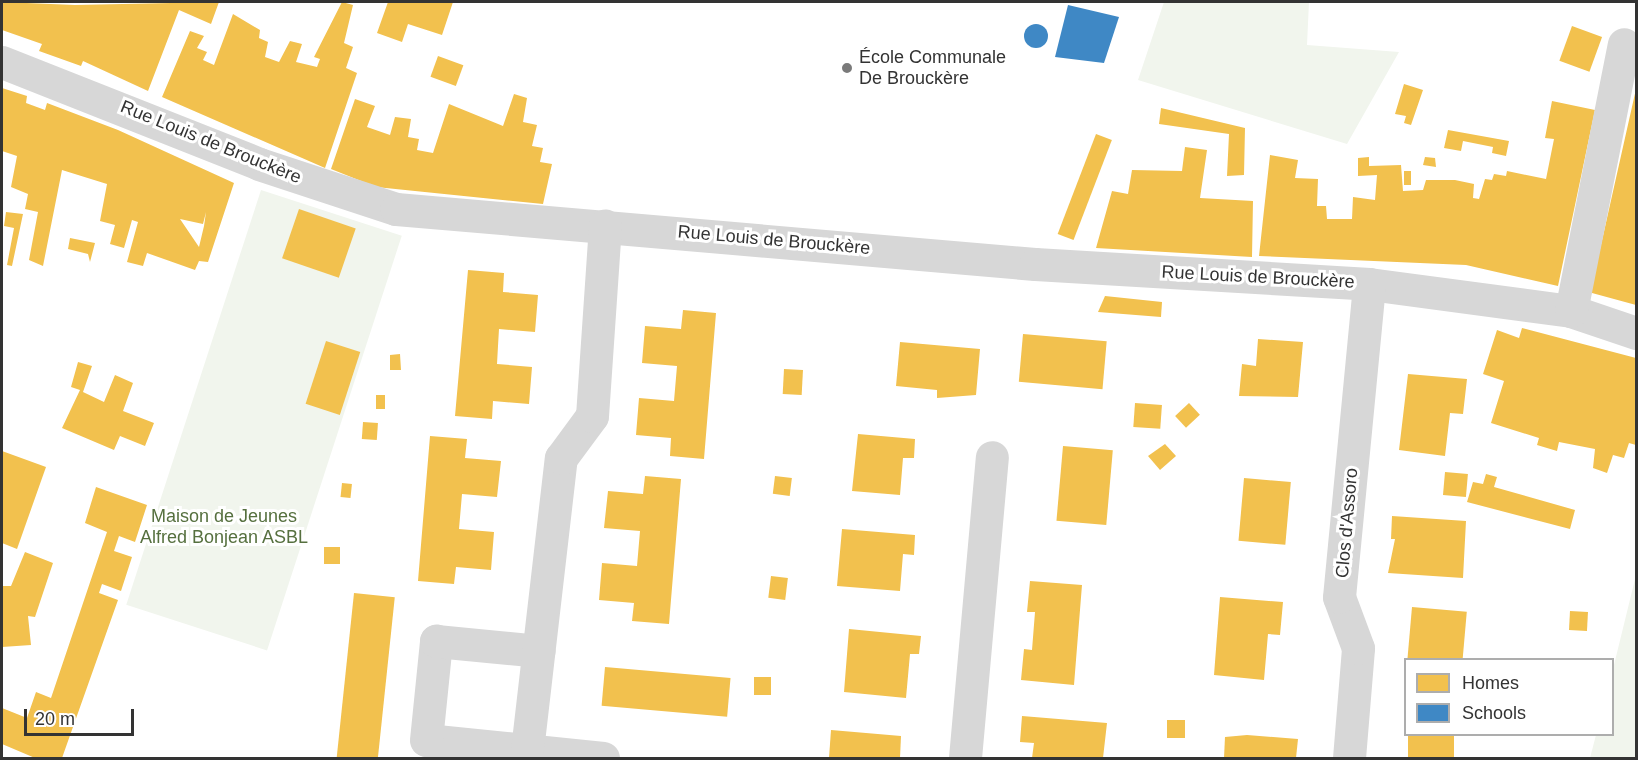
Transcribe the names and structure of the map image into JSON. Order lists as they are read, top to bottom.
{
  "streets": {
    "street": ["Rue Louis de Brouckère", "Clos d'Assoro"]
  },
  "crossings": [
    ["Rue Louis de Brouckère", "Clos d'Assoro"]
  ],
  "parks": ["Maison de Jeunes Alfred Bonjean ASBL"],
  "places": ["École Communale De Brouckère"],
  "legend": ["Homes", "Schools"],
  "scale_bar": "20 m"
}
